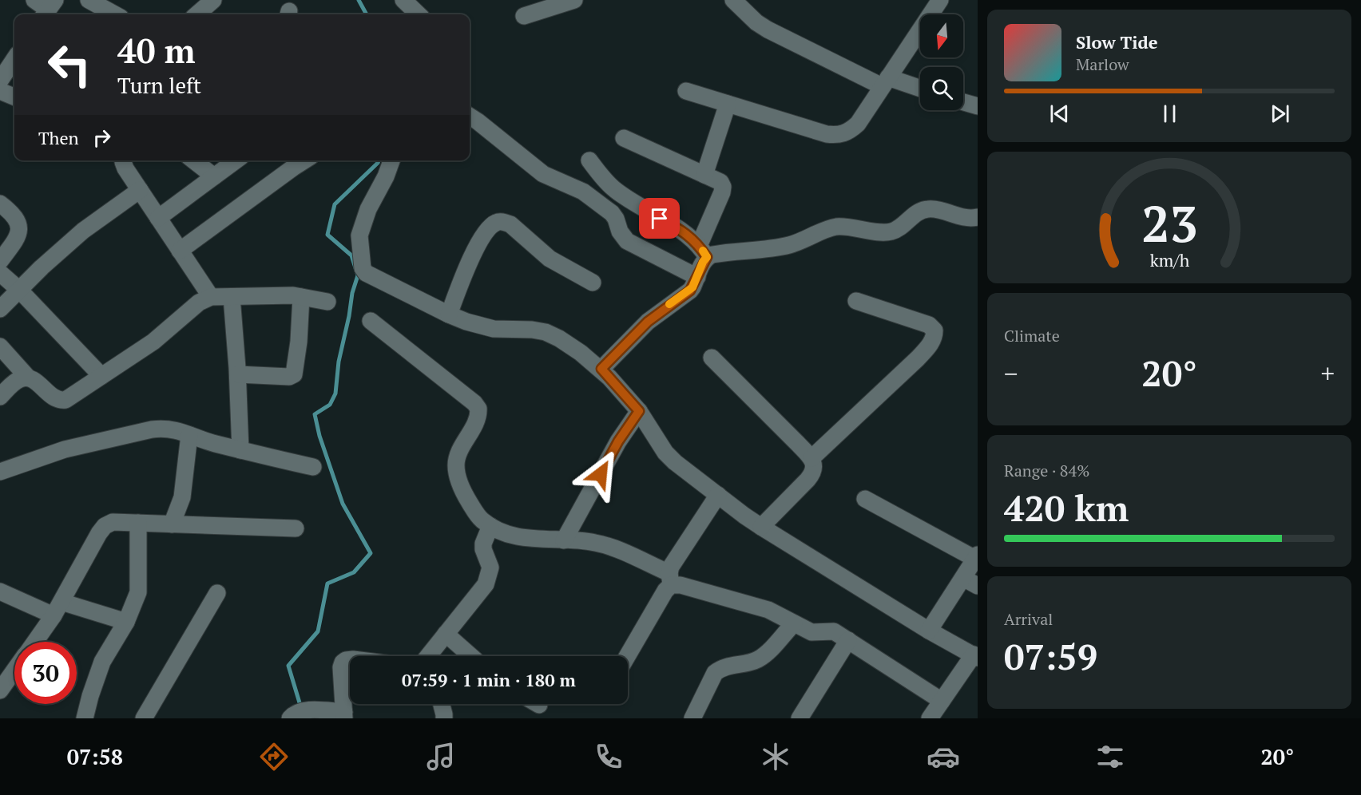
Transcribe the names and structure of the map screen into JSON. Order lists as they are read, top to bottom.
{
  "north": "bottom",
  "page": {
    "turn": ["40 m", "Turn left"],
    "song": ["Slow Tide", "Marlow"],
    "then": "Then",
    "tile": [
      "Climate",
      ["Range · 84%", "420 km"],
      ["Arrival", "07:59"]
    ],
    "heat": ["−", "20°", "+"],
    "limit": "30",
    "trip": "07:59 · 1 min · 180 m",
    "tabs": ["07:58", "20°"],
    "gauge": ["23", "km/h"]
  }
}
